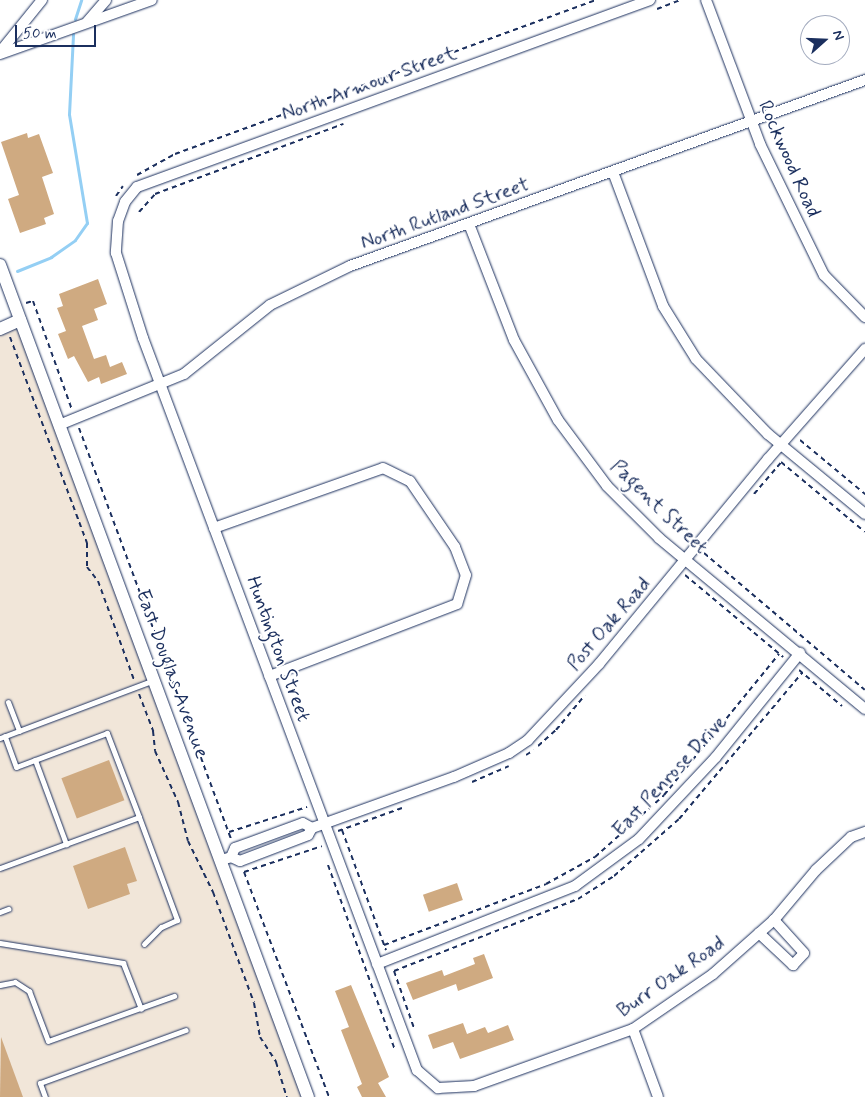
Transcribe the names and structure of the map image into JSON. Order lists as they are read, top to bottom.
{
  "streets": {
    "street": [
      "North Armour Street",
      "Rockwood Road",
      "North Rutland Street",
      "Pagent Street",
      "Post Oak Road",
      "Huntington Street",
      "East Douglas Avenue",
      "East Penrose Drive",
      "Burr Oak Road"
    ]
  },
  "crossings": [
    ["North Armour Street", "Huntington Street"],
    ["Rockwood Road", "North Rutland Street"],
    ["North Rutland Street", "Pagent Street"],
    ["North Rutland Street", "Huntington Street"],
    ["North Rutland Street", "East Douglas Avenue"],
    ["Pagent Street", "Post Oak Road"],
    ["Pagent Street", "East Penrose Drive"],
    ["Post Oak Road", "Huntington Street"],
    ["Post Oak Road", "East Douglas Avenue"],
    ["Huntington Street", "East Penrose Drive"],
    ["Huntington Street", "Burr Oak Road"]
  ],
  "scale_bar": "50 m",
  "north": "right"
}
